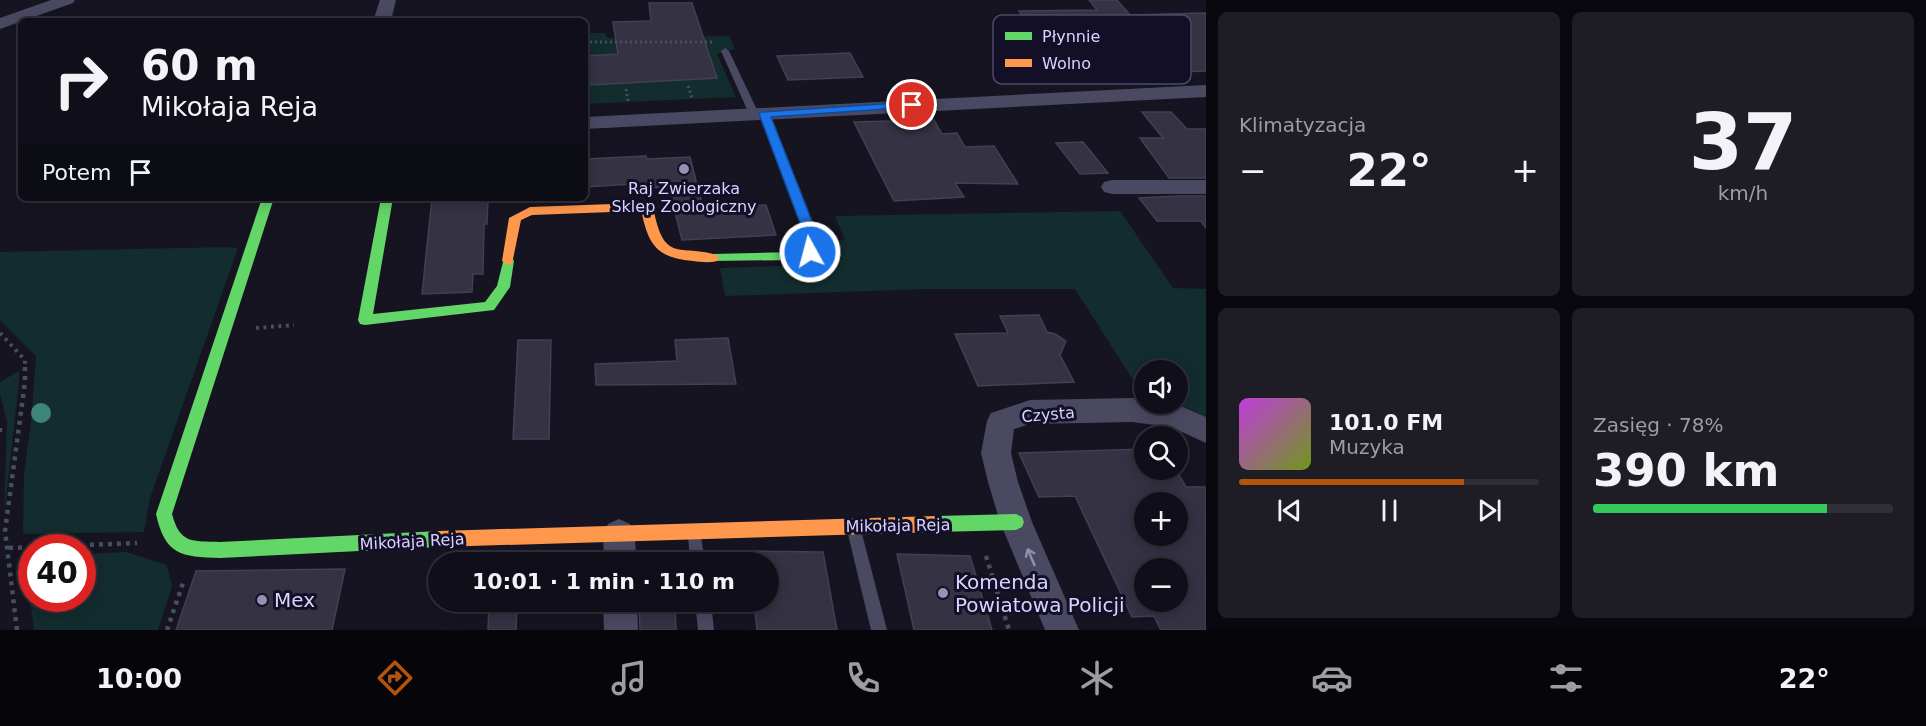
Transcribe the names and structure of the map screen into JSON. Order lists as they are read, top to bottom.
{
  "streets": {
    "street": ["Czysta", "Mikołaja Reja"]
  },
  "crossings": [
    ["Czysta", "Mikołaja Reja"]
  ],
  "places": ["Raj Zwierzaka Sklep Zoologiczny", "Komenda Powiatowa Policji", "Mex"],
  "legend": ["Płynnie", "Wolno"],
  "page": {
    "tile": [
      "Klimatyzacja",
      ["37", "km/h"],
      ["Zasięg · 78%", "390 km"]
    ],
    "turn": ["60 m", "Mikołaja Reja"],
    "then": "Potem",
    "heat": ["−", "22°", "+"],
    "map_buttons": ["+", "−"],
    "song": ["101.0 FM", "Muzyka"],
    "limit": "40",
    "trip": "10:01 · 1 min · 110 m",
    "tabs": ["10:00", "22°"]
  }
}
